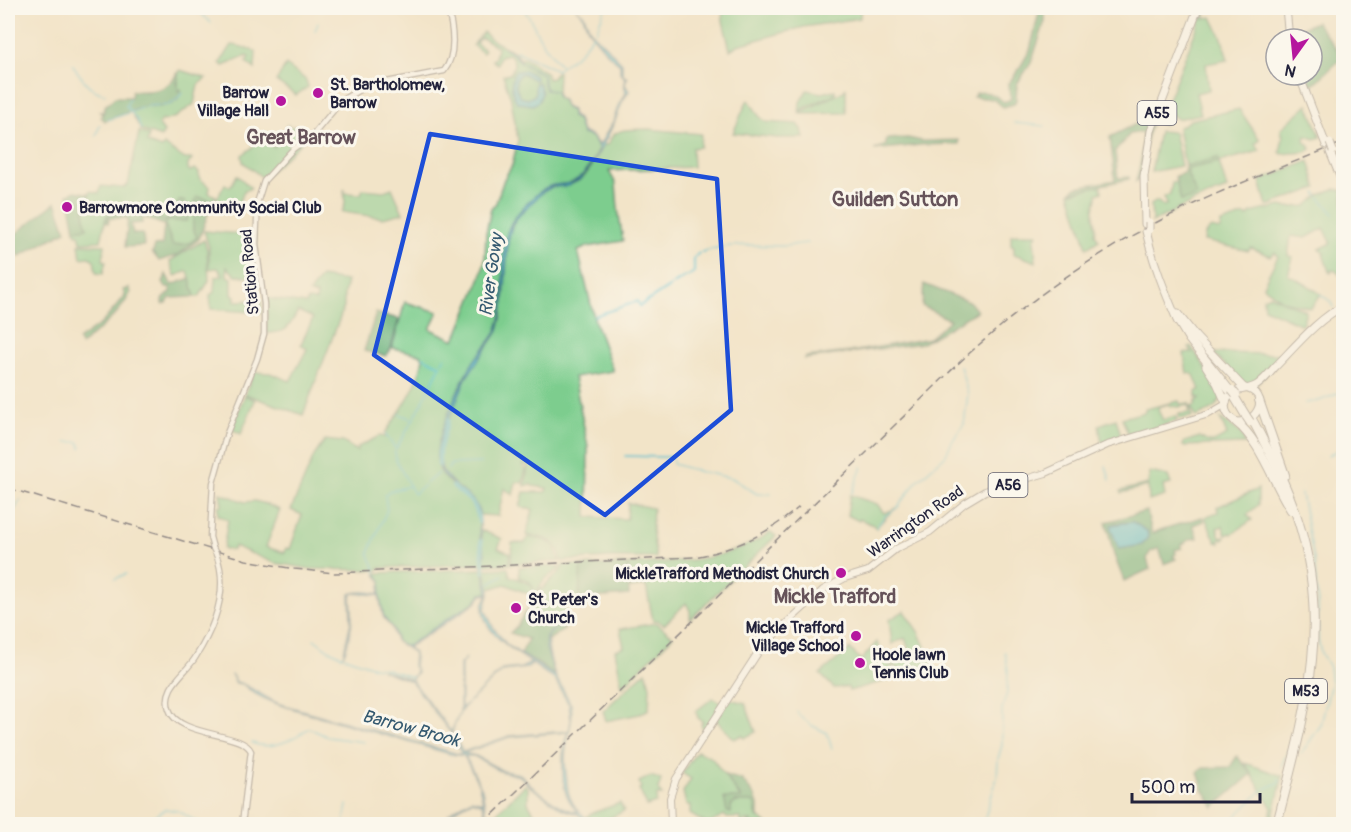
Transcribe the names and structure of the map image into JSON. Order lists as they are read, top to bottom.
{
  "streets": {
    "highway": ["A55", "M53"],
    "main road": ["Station Road", "A56", "Warrington Road"]
  },
  "crossings": [
    ["A55", "M53"],
    ["Warrington Road", "M53"]
  ],
  "districts": ["Great Barrow", "Guilden Sutton", "Mickle Trafford"],
  "water": ["River Gowy", "Barrow Brook"],
  "places": [
    "St. Bartholomew, Barrow",
    "Barrow Village Hall",
    "Barrowmore Community Social Club",
    "MickleTrafford Methodist Church",
    "St. Peter's Church",
    "Mickle Trafford Village School",
    "Hoole lawn Tennis Club"
  ],
  "scale_bar": "500 m",
  "north": "bottom"
}
